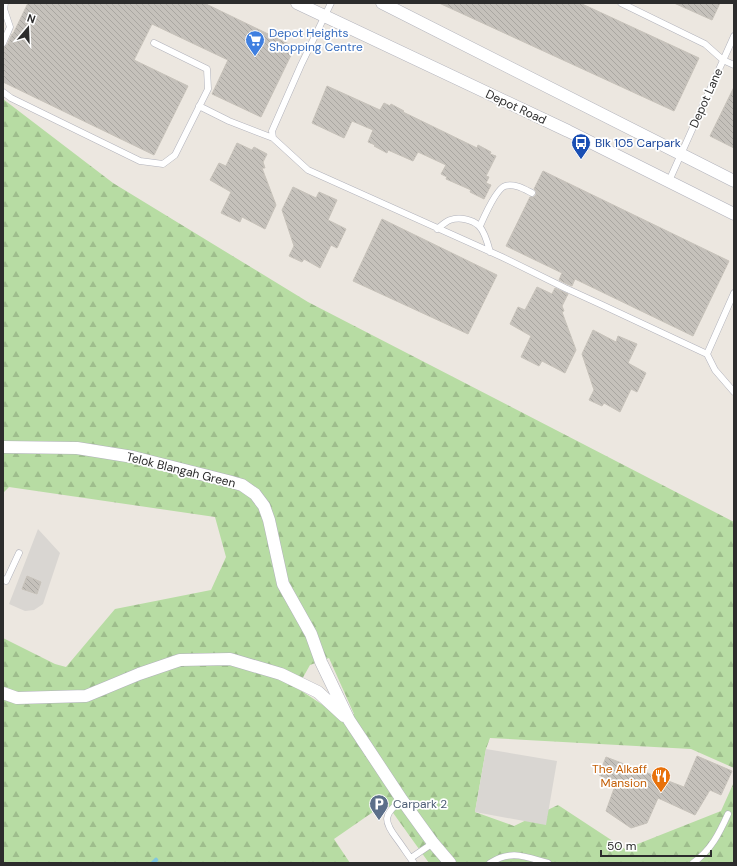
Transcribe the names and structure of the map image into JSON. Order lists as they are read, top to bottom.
{
  "streets": {
    "street": ["Depot Road", "Telok Blangah Green"],
    "lane": ["Depot Lane"]
  },
  "crossings": [
    ["Depot Lane", "Depot Road"]
  ],
  "places": {
    "supermarket": ["Depot Heights Shopping Centre"],
    "bus stop": ["Blk 105 Carpark"],
    "restaurant": ["The Alkaff Mansion"],
    "parking": ["Carpark 2"]
  },
  "scale_bar": "50 m",
  "north": "top"
}
